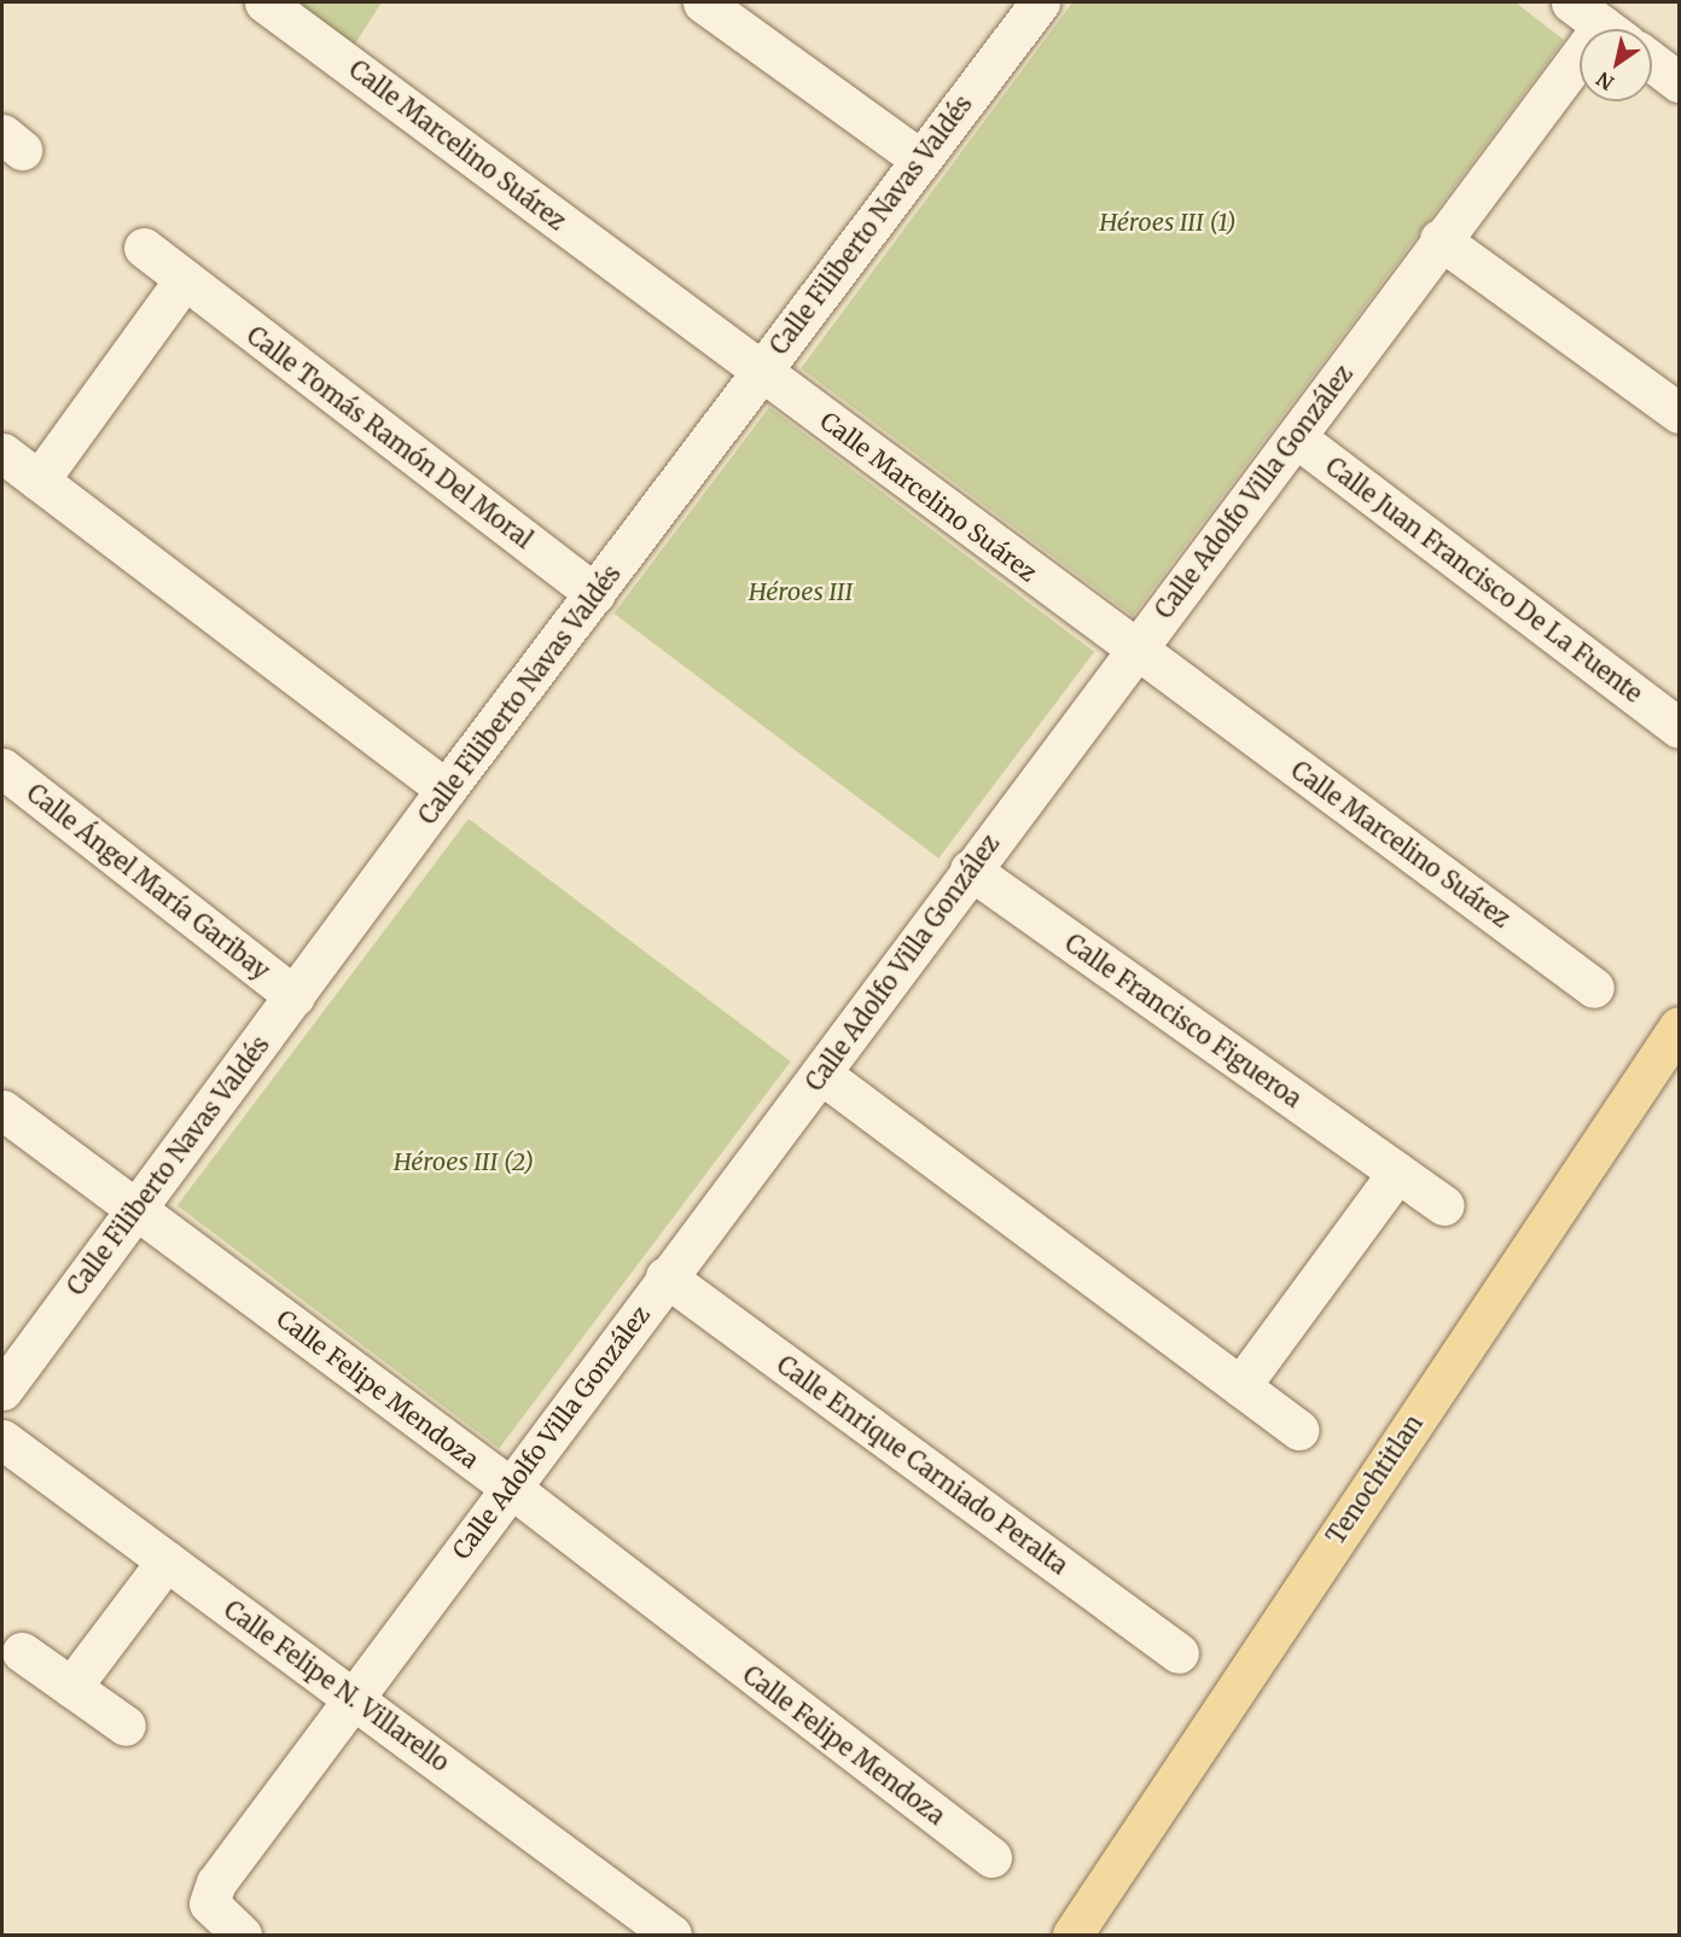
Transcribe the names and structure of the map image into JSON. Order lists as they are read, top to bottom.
{
  "streets": {
    "main road": ["Tenochtitlan"],
    "street": [
      "Calle Marcelino Suárez",
      "Calle Filiberto Navas Valdés",
      "Calle Tomás Ramón Del Moral",
      "Calle Adolfo Villa González",
      "Calle Juan Francisco De La Fuente",
      "Calle Ángel María Garibay",
      "Calle Francisco Figueroa",
      "Calle Felipe Mendoza",
      "Calle Enrique Carniado Peralta",
      "Calle Felipe N. Villarello"
    ]
  },
  "crossings": [
    ["Calle Marcelino Suárez", "Calle Filiberto Navas Valdés"],
    ["Calle Marcelino Suárez", "Calle Adolfo Villa González"],
    ["Calle Filiberto Navas Valdés", "Calle Tomás Ramón Del Moral"],
    ["Calle Filiberto Navas Valdés", "Calle Ángel María Garibay"],
    ["Calle Filiberto Navas Valdés", "Calle Felipe Mendoza"],
    ["Calle Adolfo Villa González", "Calle Juan Francisco De La Fuente"],
    ["Calle Adolfo Villa González", "Calle Francisco Figueroa"],
    ["Calle Adolfo Villa González", "Calle Felipe Mendoza"],
    ["Calle Adolfo Villa González", "Calle Enrique Carniado Peralta"],
    ["Calle Adolfo Villa González", "Calle Felipe N. Villarello"]
  ],
  "parks": ["Héroes III (1)", "Héroes III", "Héroes III (2)"],
  "north": "bottom left"
}
